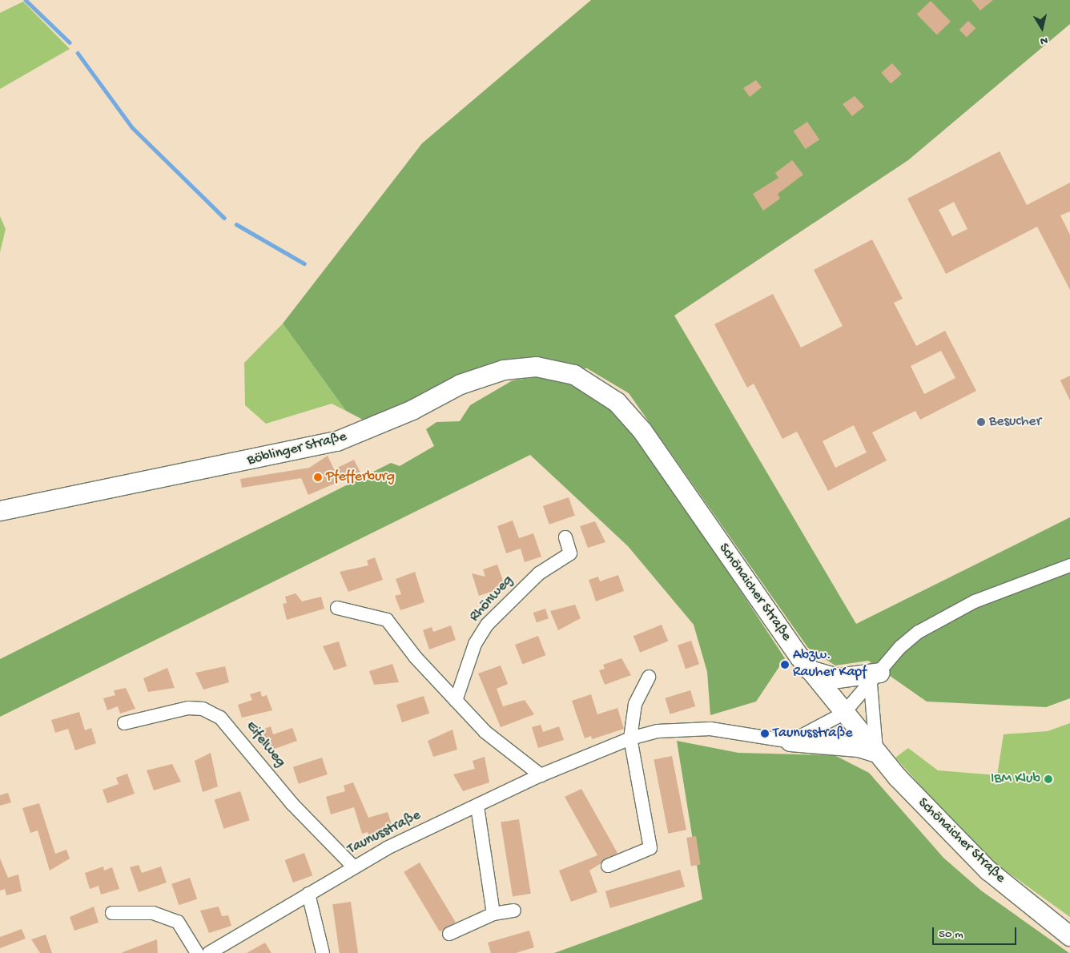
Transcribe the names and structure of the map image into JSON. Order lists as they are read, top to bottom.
{
  "streets": {
    "main road": ["Böblinger Straße", "Schönaicher Straße"],
    "street": ["Rhönweg", "Eifelweg", "Taunusstraße"]
  },
  "crossings": [
    ["Böblinger Straße", "Schönaicher Straße"],
    ["Eifelweg", "Taunusstraße"]
  ],
  "places": [
    "Besucher",
    "Pfefferburg",
    "Abzw. Rauher Kapf",
    "Taunusstraße",
    "IBM Klub"
  ],
  "scale_bar": "50 m",
  "north": "bottom"
}
